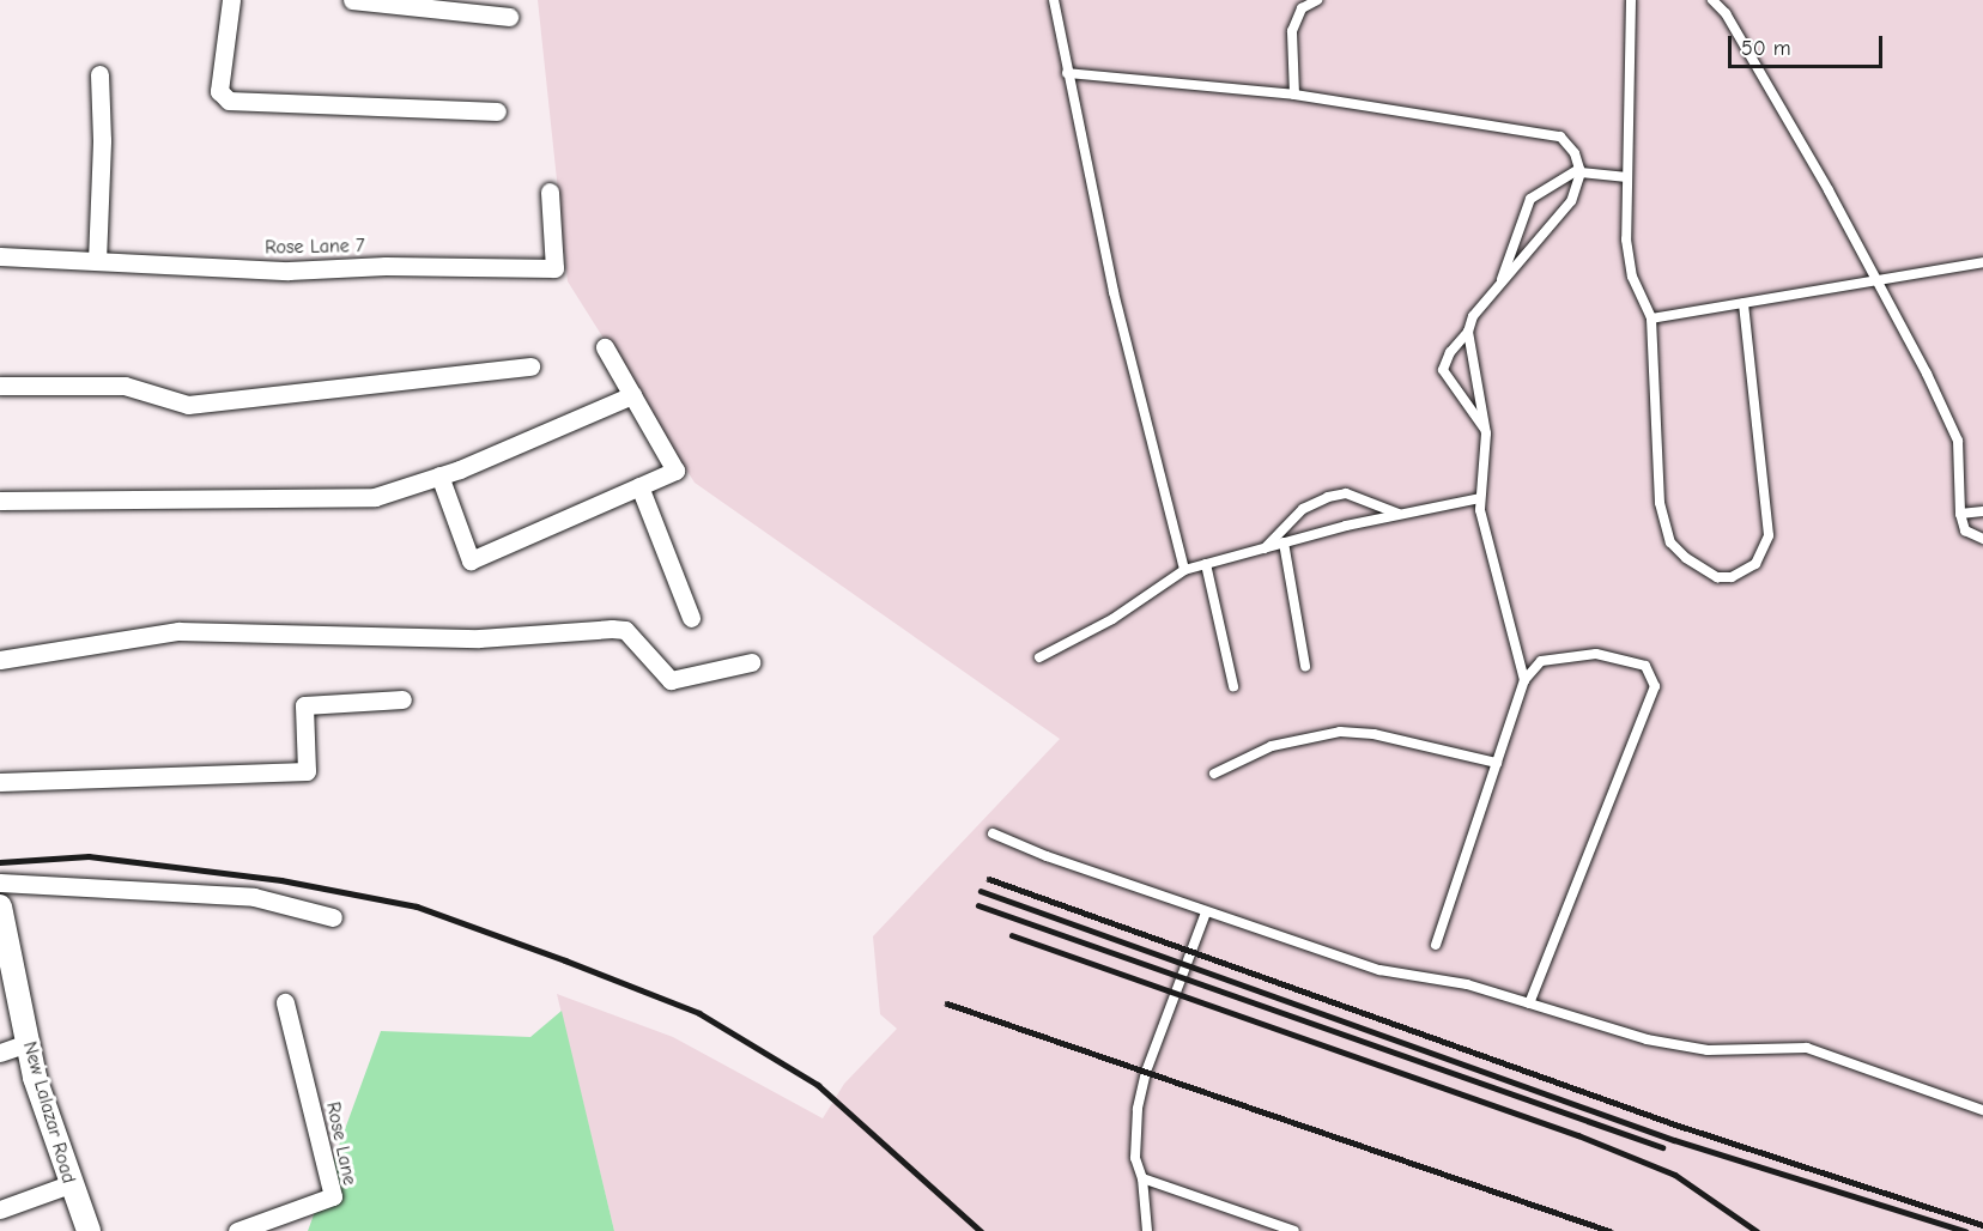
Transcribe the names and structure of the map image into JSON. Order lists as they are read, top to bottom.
{
  "streets": {
    "street": ["Rose Lane 7", "New Lalazar Road", "Rose Lane"]
  },
  "scale_bar": "50 m"
}
